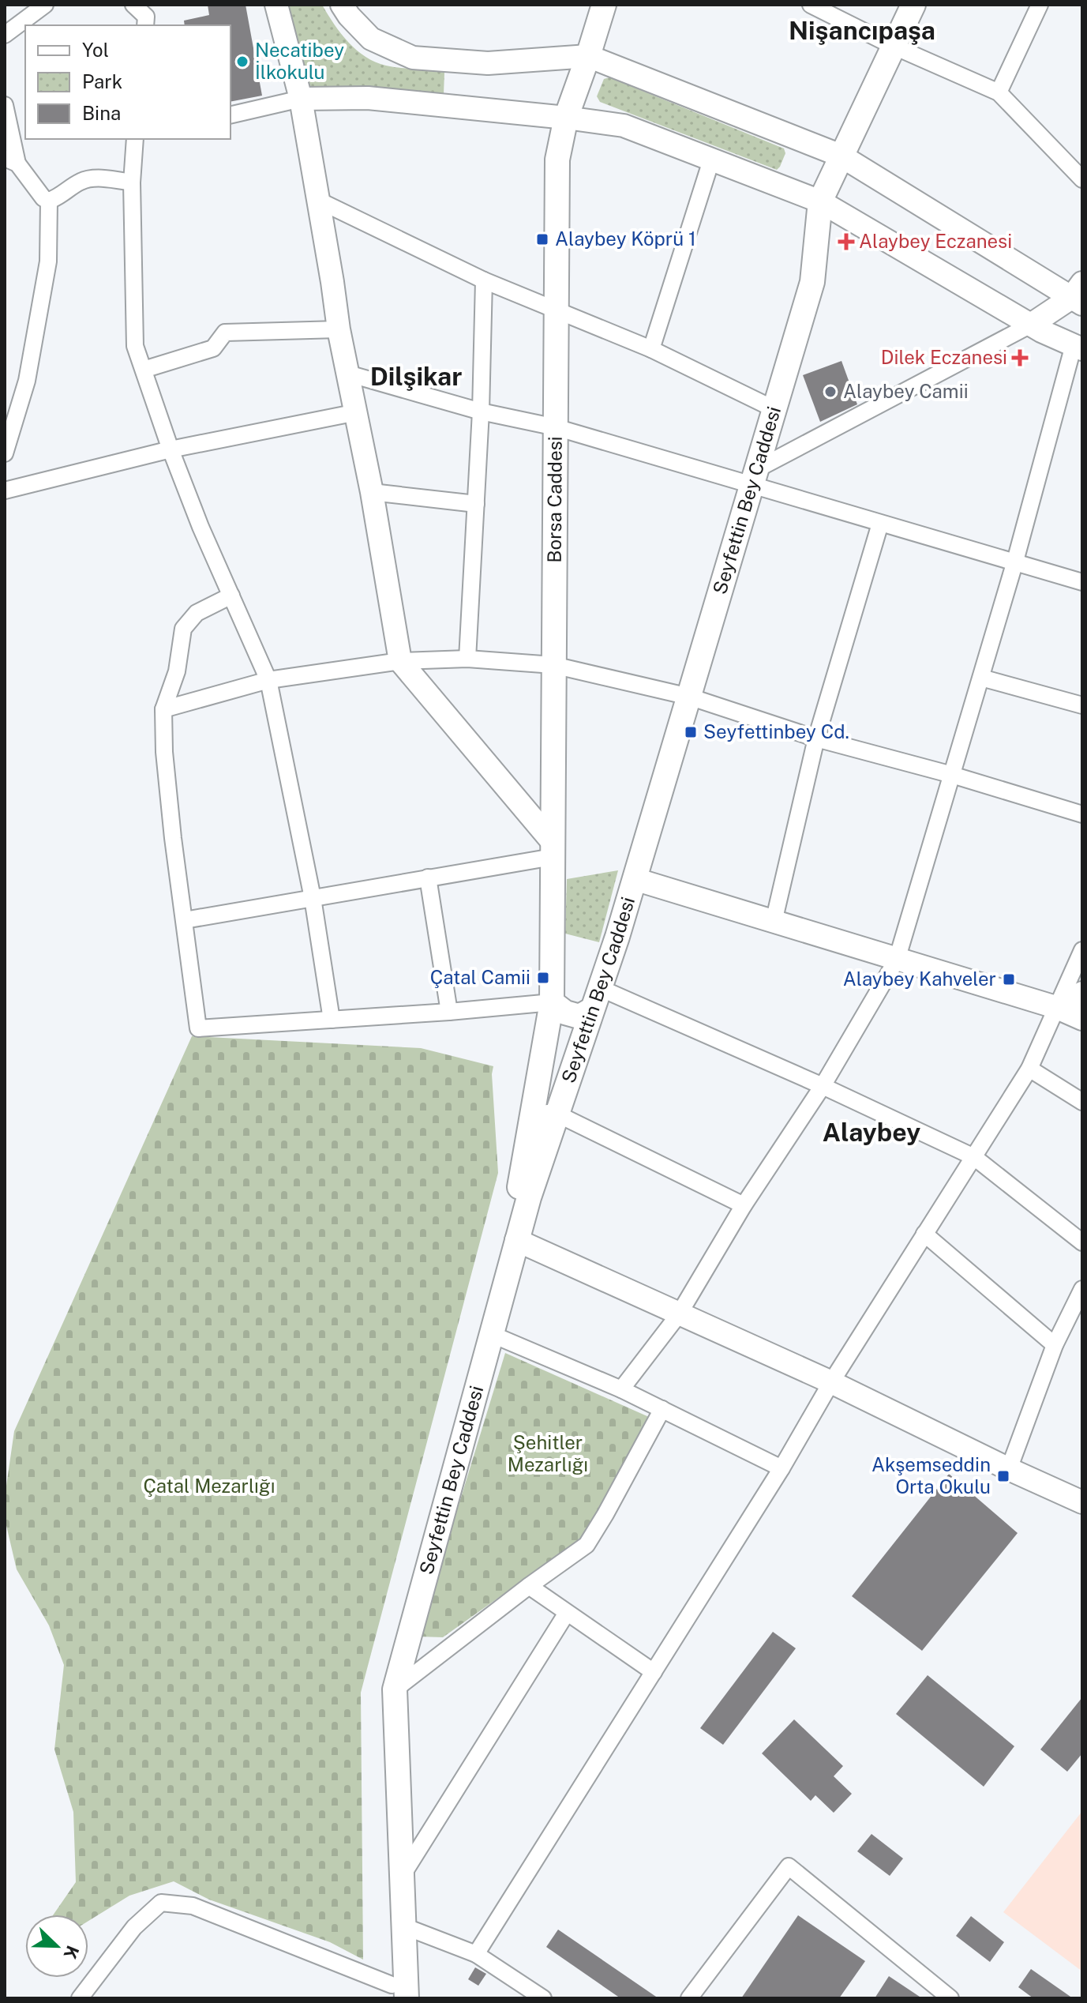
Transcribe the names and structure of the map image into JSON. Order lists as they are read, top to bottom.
{
  "streets": {
    "main road": ["Borsa Caddesi", "Seyfettin Bey Caddesi"]
  },
  "crossings": [
    ["Borsa Caddesi", "Seyfettin Bey Caddesi"]
  ],
  "districts": ["Nişancıpaşa", "Dilşikar", "Alaybey"],
  "parks": ["Şehitler Mezarlığı", "Çatal Mezarlığı"],
  "places": {
    "other": ["Necatibey İlkokulu", "Alaybey Camii"],
    "transit": [
      "Alaybey Köprü 1",
      "Seyfettinbey Cd.",
      "Çatal Camii",
      "Alaybey Kahveler",
      "Akşemseddin Orta Okulu"
    ],
    "health": ["Alaybey Eczanesi", "Dilek Eczanesi"]
  },
  "legend": ["Yol", "Park", "Bina"],
  "north": "bottom right"
}
